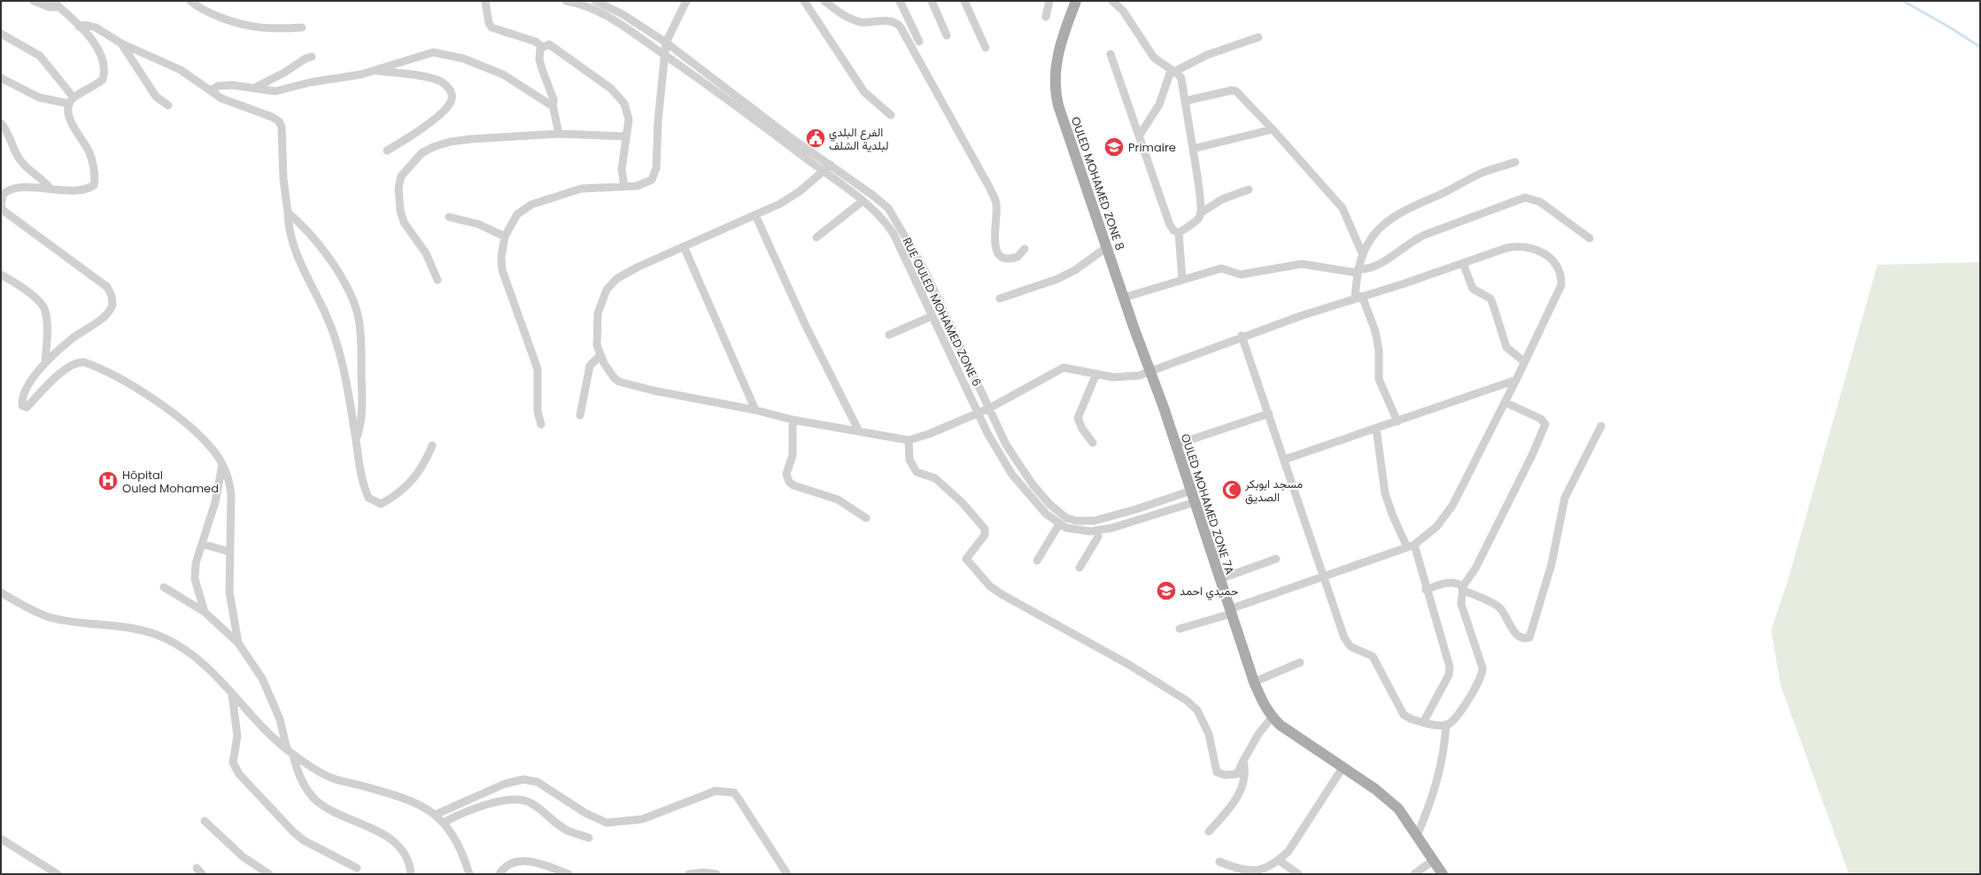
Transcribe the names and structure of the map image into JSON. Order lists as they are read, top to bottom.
{
  "streets": {
    "main road": ["OULED MOHAMED ZONE 8", "OULED MOHAMED ZONE 7A"],
    "street": ["RUE OULED MOHAMED ZONE 6"]
  },
  "crossings": [
    ["OULED MOHAMED ZONE 8", "OULED MOHAMED ZONE 7A"],
    ["RUE OULED MOHAMED ZONE 6", "OULED MOHAMED ZONE 7A"]
  ],
  "places": {
    "public building": ["الفرع البلدي لبلدية الشلف"],
    "school or university": ["Primaire", "حميدي احمد"],
    "hospital": ["Hôpital Ouled Mohamed"],
    "mosque": ["مسجد ابوبكر الصديق"]
  }
}
